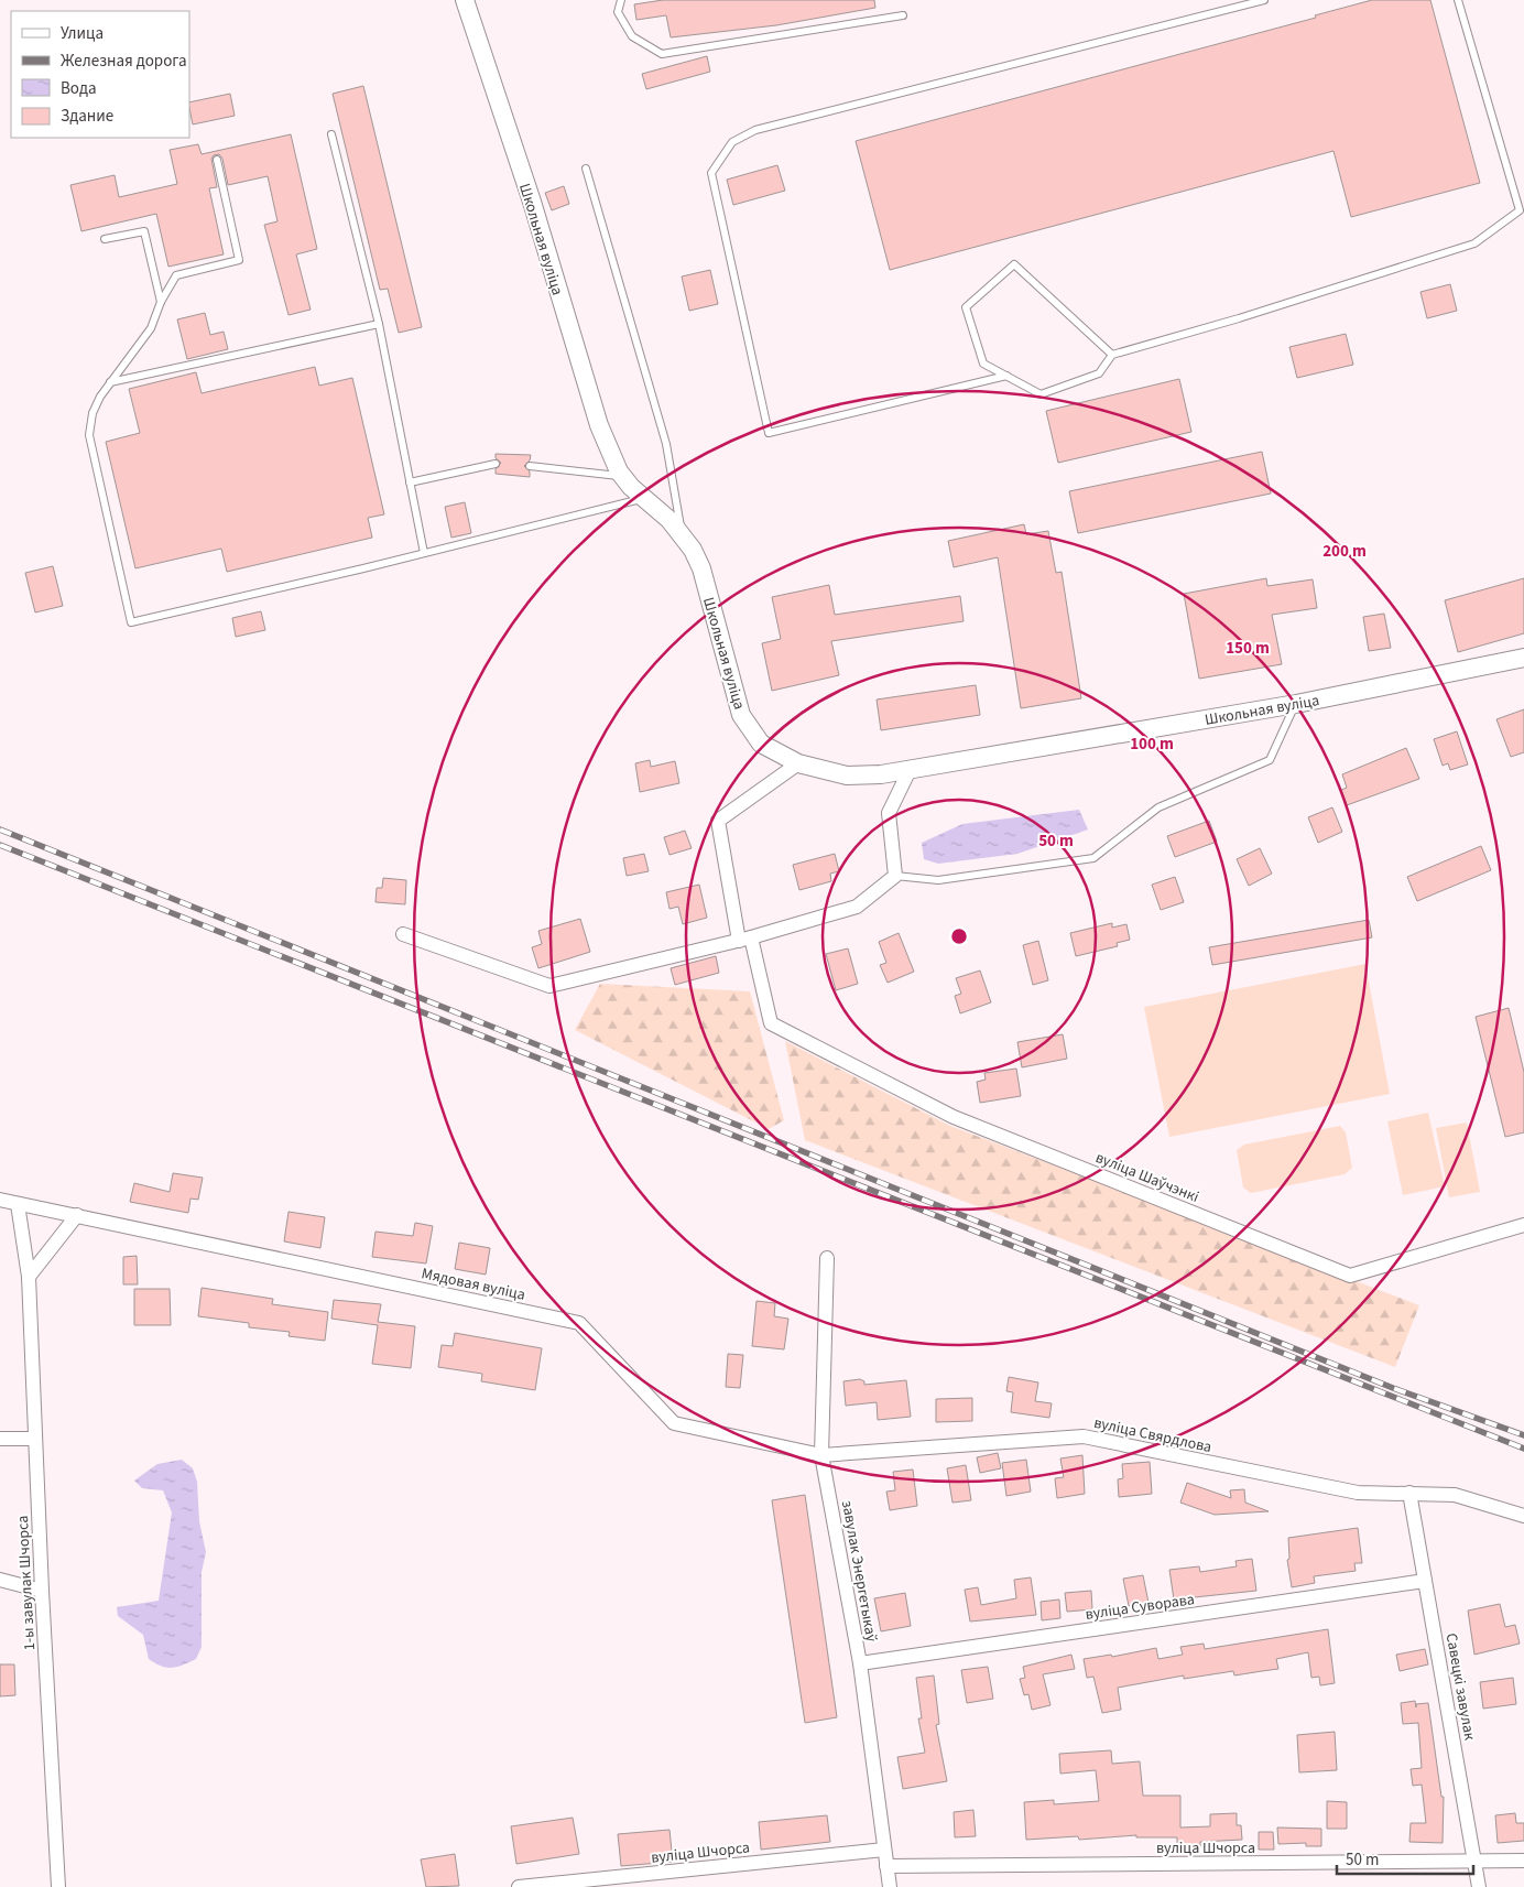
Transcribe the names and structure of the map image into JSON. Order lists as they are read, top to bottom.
{
  "streets": {
    "street": [
      "Школьная вуліца",
      "вуліца Шаўчэнкі",
      "Мядовая вуліца",
      "вуліца Свярдлова",
      "завулак Энергетыкаў",
      "1-ы завулак Шчорса",
      "вуліца Суворава",
      "Савецкі завулак",
      "вуліца Шчорса"
    ]
  },
  "crossings": [
    ["Мядовая вуліца", "вуліца Свярдлова"],
    ["Мядовая вуліца", "завулак Энергетыкаў"],
    ["Мядовая вуліца", "1-ы завулак Шчорса"],
    ["вуліца Свярдлова", "завулак Энергетыкаў"],
    ["вуліца Свярдлова", "Савецкі завулак"],
    ["завулак Энергетыкаў", "вуліца Суворава"],
    ["завулак Энергетыкаў", "вуліца Шчорса"],
    ["вуліца Суворава", "Савецкі завулак"],
    ["Савецкі завулак", "вуліца Шчорса"]
  ],
  "legend": [
    "Улица",
    "Железная дорога",
    "Вода",
    "Здание"
  ],
  "scale_bar": "50 m",
  "rings": [
    "200 m",
    "150 m",
    "100 m",
    "50 m"
  ]
}
